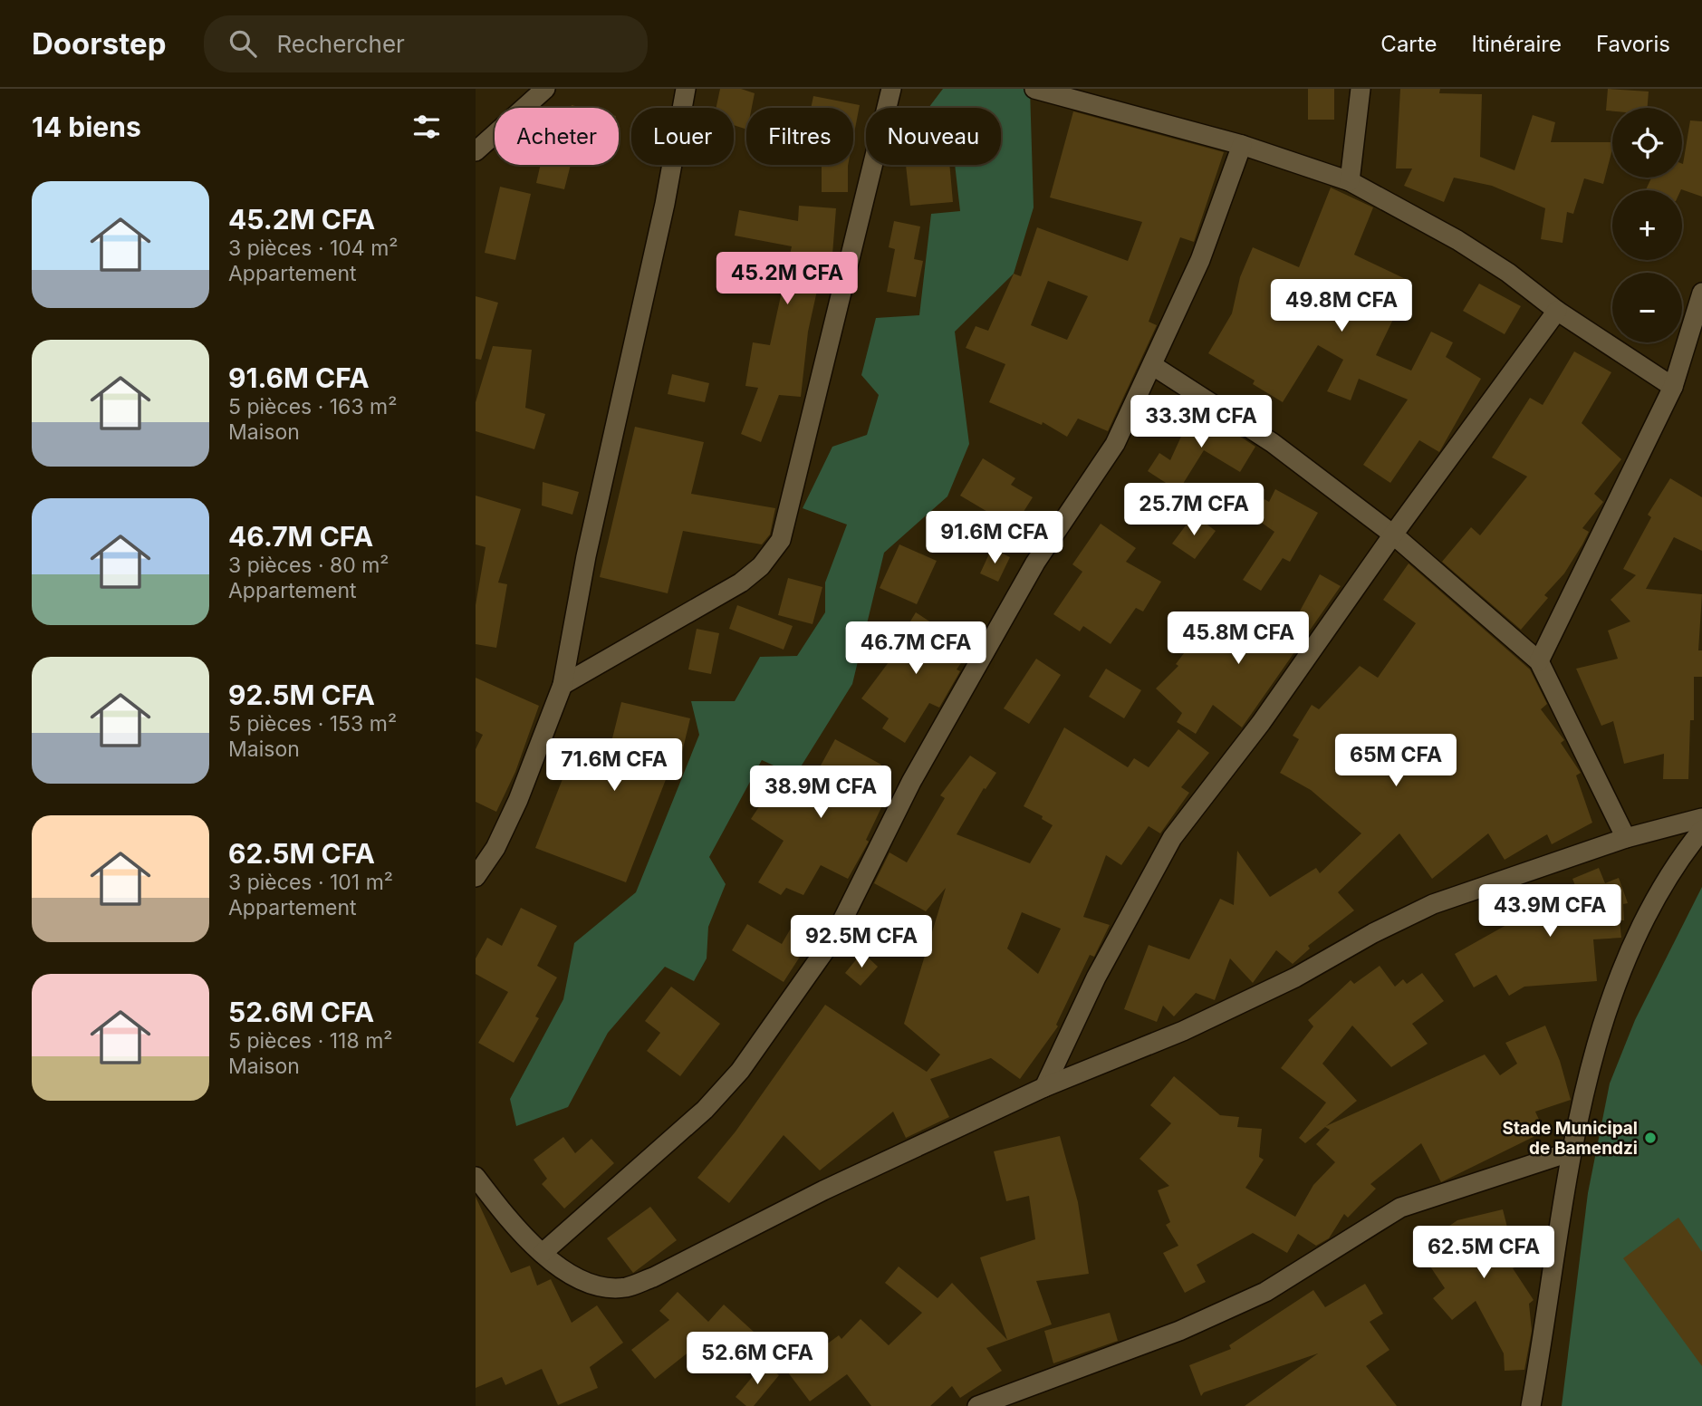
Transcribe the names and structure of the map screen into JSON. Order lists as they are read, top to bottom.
{
  "places": ["Stade Municipal de Bamendzi"],
  "page": {
    "header": "Doorstep",
    "search": "Rechercher",
    "nav": ["Carte", "Itinéraire", "Favoris"],
    "heading": "14 biens",
    "map_buttons": ["+", "−"],
    "chip": [
      "Acheter",
      "Louer",
      "Filtres",
      "Nouveau"
    ],
    "list": [
      {
        "name": "45.2M CFA",
        "note": "3 pièces · 104 m² · Appartement"
      },
      {
        "name": "91.6M CFA",
        "note": "5 pièces · 163 m² · Maison"
      },
      {
        "name": "46.7M CFA",
        "note": "3 pièces · 80 m² · Appartement"
      },
      {
        "name": "92.5M CFA",
        "note": "5 pièces · 153 m² · Maison"
      },
      {
        "name": "62.5M CFA",
        "note": "3 pièces · 101 m² · Appartement"
      },
      {
        "name": "52.6M CFA",
        "note": "5 pièces · 118 m² · Maison"
      }
    ],
    "price": [
      "45.2M CFA",
      "49.8M CFA",
      "33.3M CFA",
      "25.7M CFA",
      "91.6M CFA",
      "45.8M CFA",
      "46.7M CFA",
      "65M CFA",
      "71.6M CFA",
      "38.9M CFA",
      "43.9M CFA",
      "92.5M CFA",
      "62.5M CFA",
      "52.6M CFA"
    ]
  }
}
